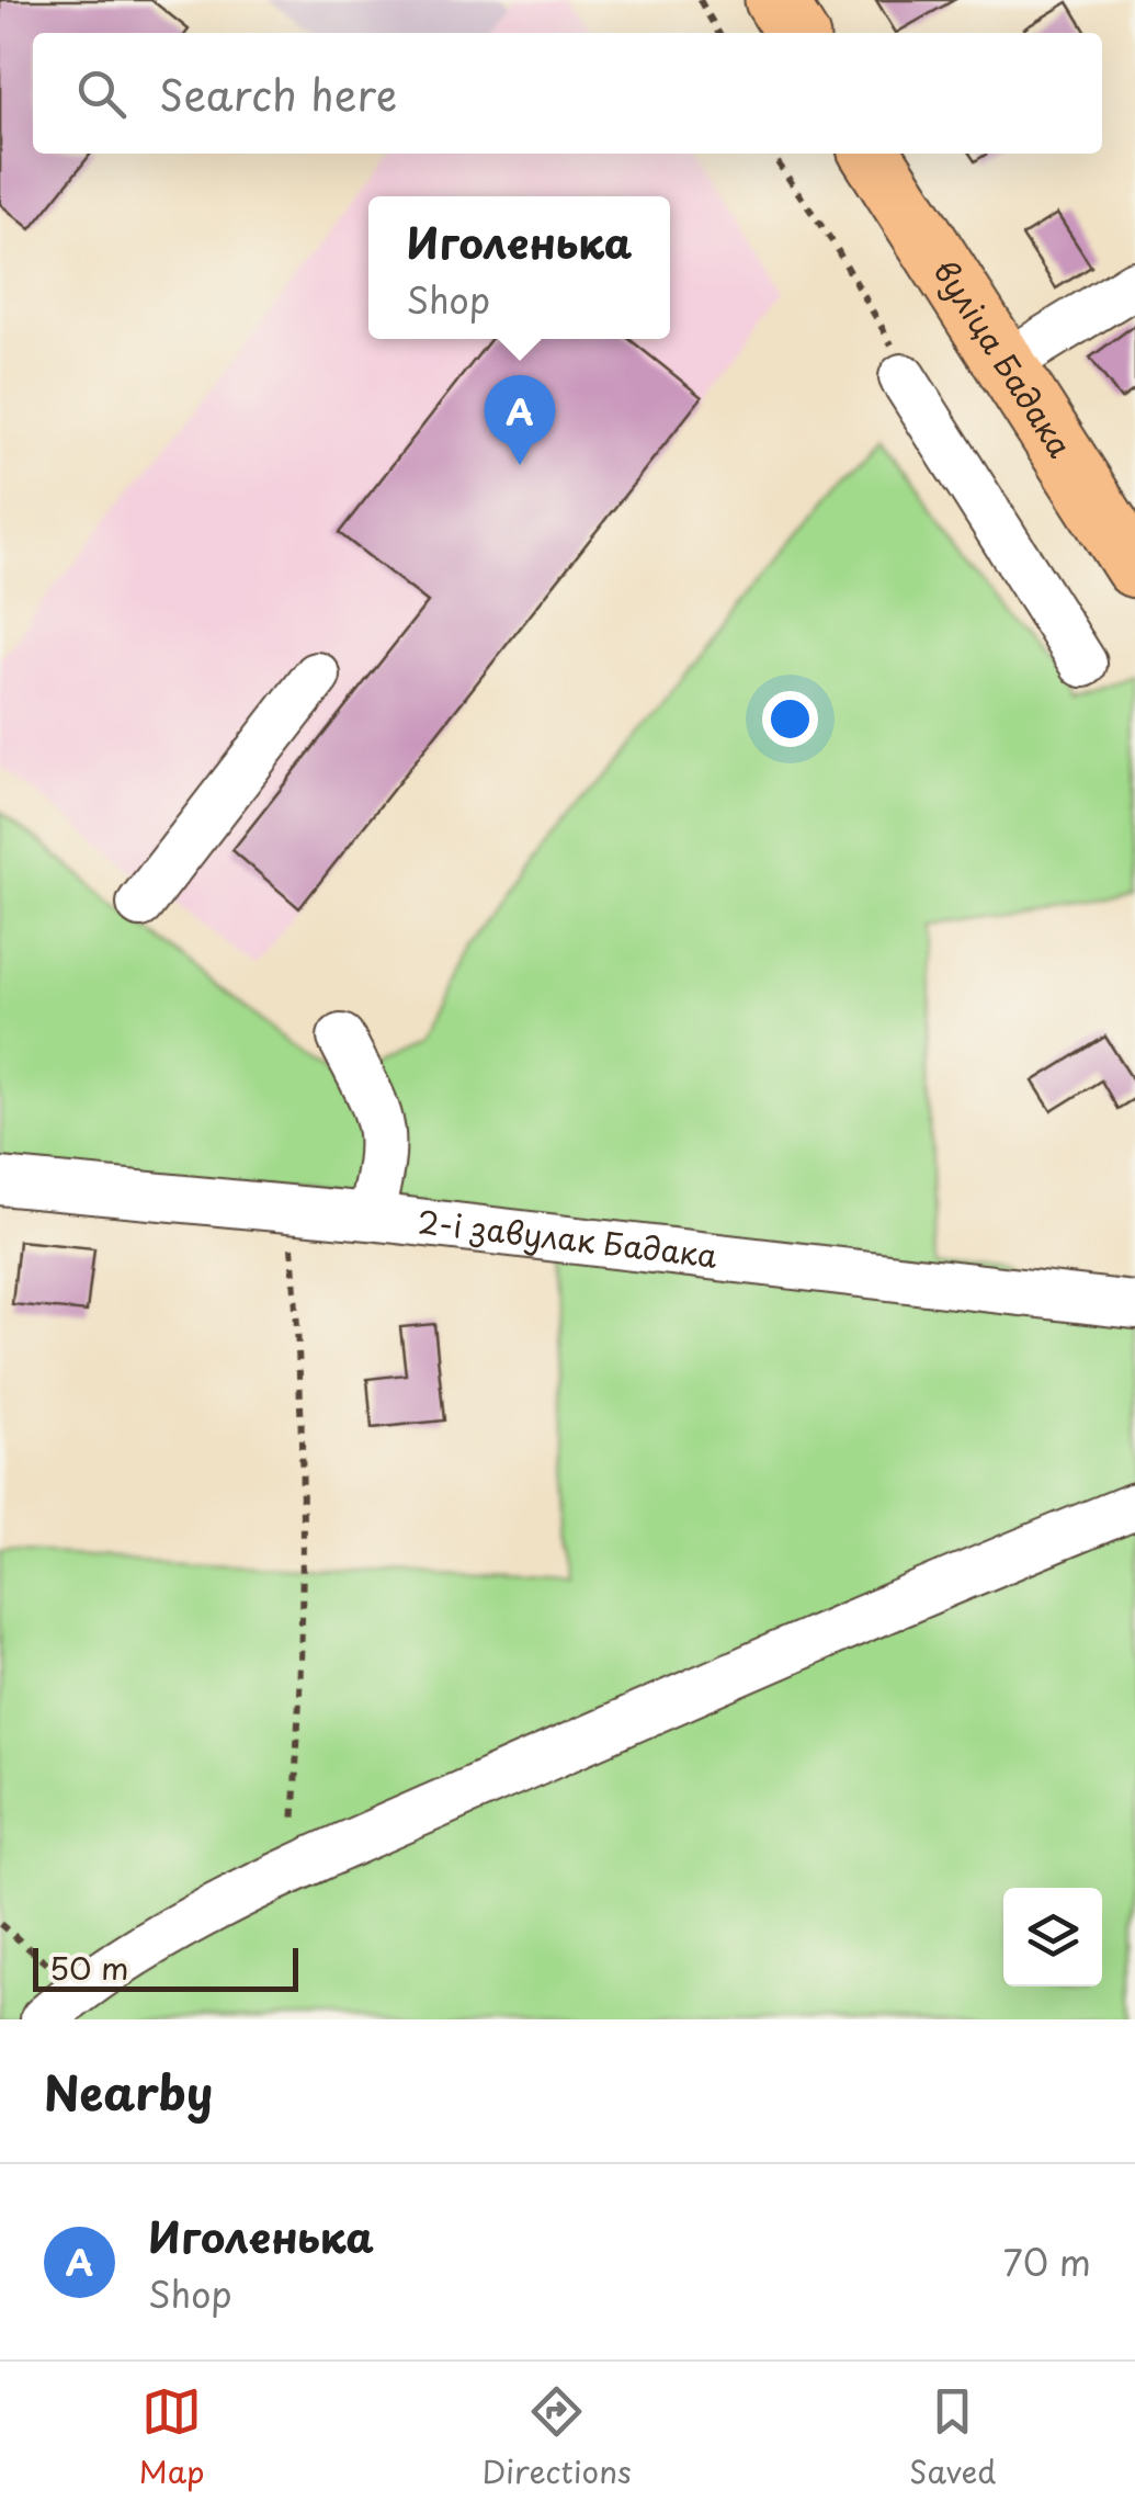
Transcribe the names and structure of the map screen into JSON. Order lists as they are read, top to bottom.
{
  "streets": {
    "main road": ["вуліца Бадака"],
    "street": ["2-і завулак Бадака"]
  },
  "scale_bar": "50 m",
  "page": {
    "search": "Search here",
    "popup": ["Иголенька", "Shop"],
    "pins": "A",
    "scale": "50 m",
    "heading": "Nearby",
    "list": [
      {
        "mark": "A",
        "name": "Иголенька",
        "note": "Shop",
        "value": "70 m"
      }
    ],
    "nav": ["Map", "Directions", "Saved"]
  }
}
